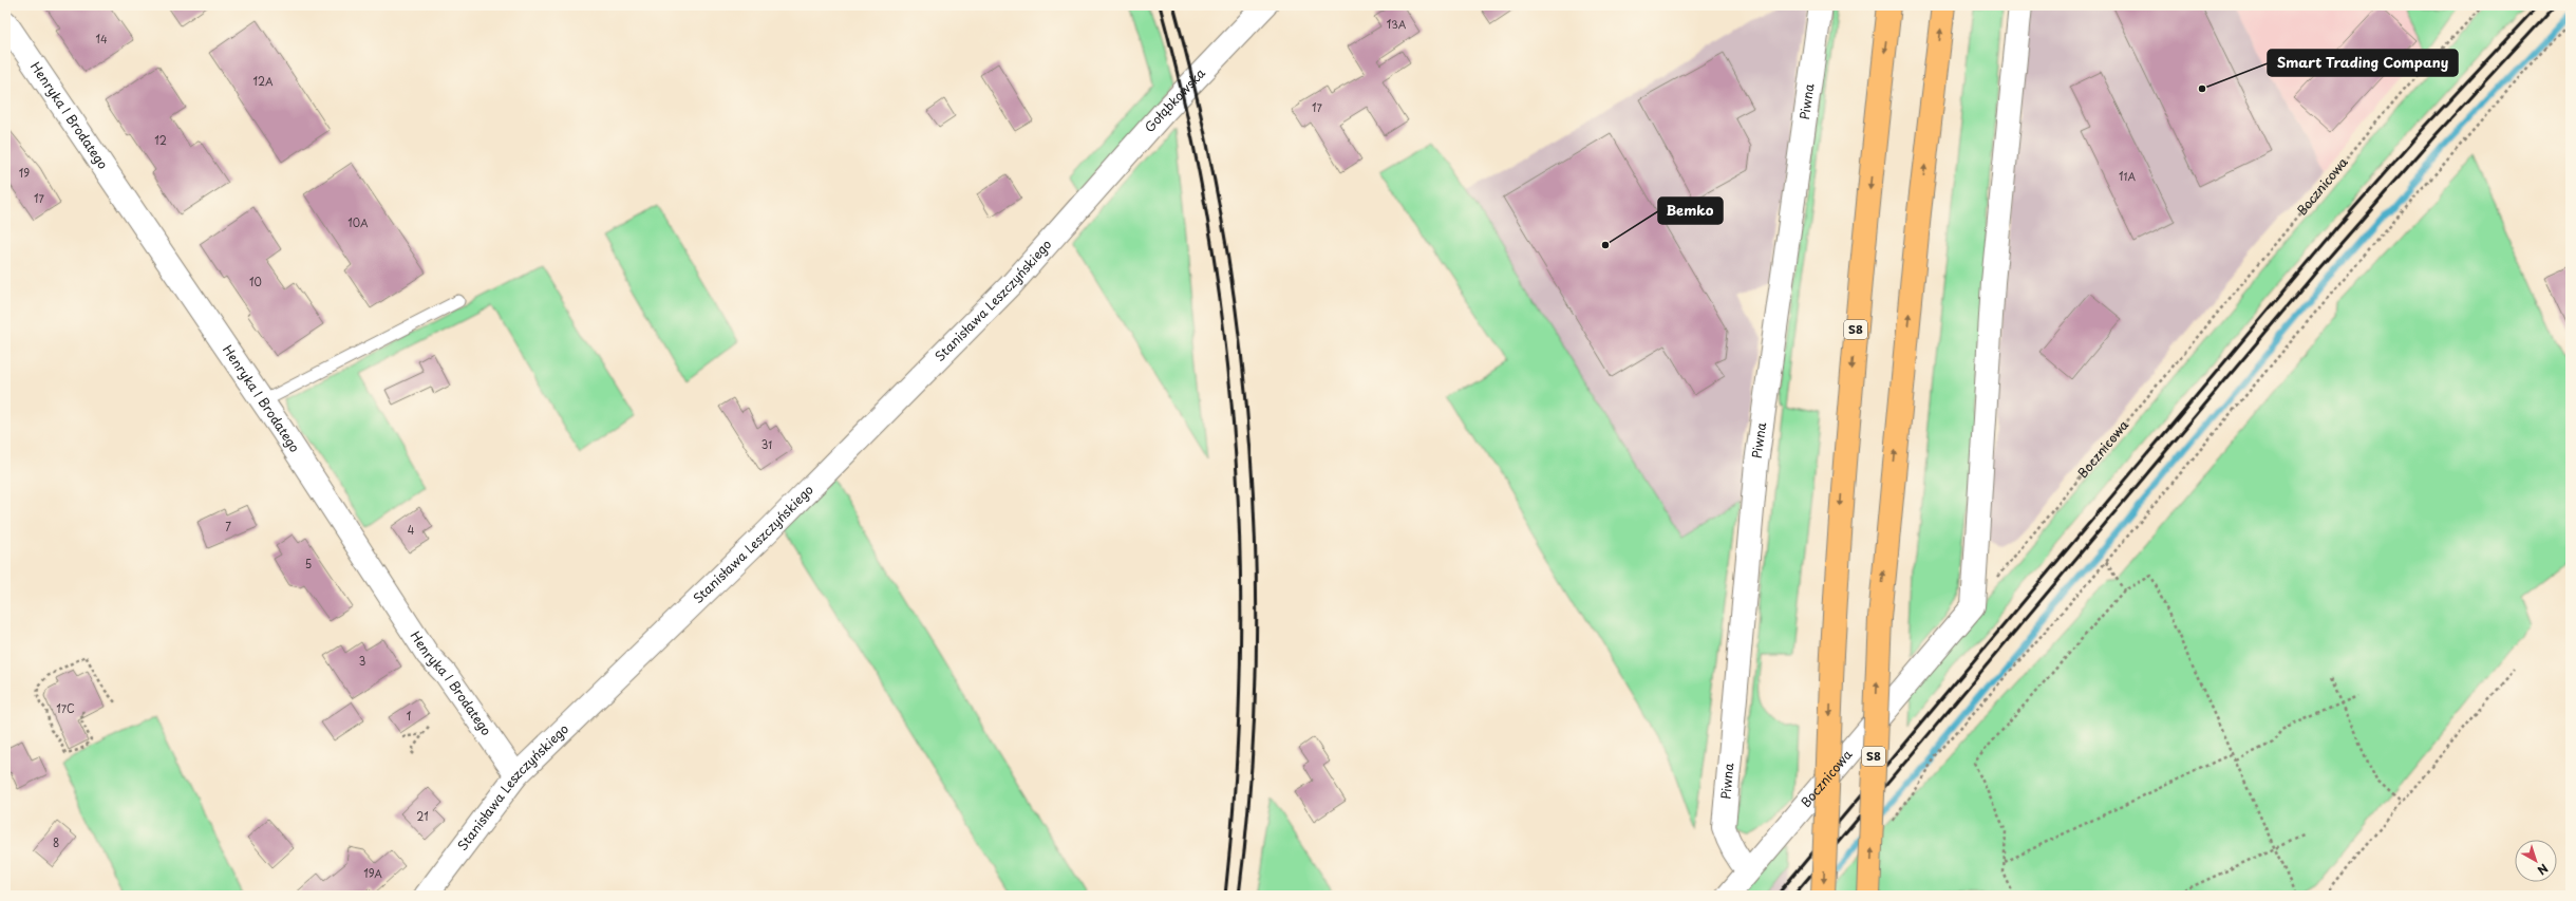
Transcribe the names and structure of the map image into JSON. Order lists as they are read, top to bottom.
{
  "streets": {
    "highway": ["S8"],
    "street": [
      "Gołąbkowska",
      "Piwna",
      "Henryka I Brodatego",
      "Bocznicowa",
      "Stanisława Leszczyńskiego"
    ]
  },
  "crossings": [
    ["Gołąbkowska", "Stanisława Leszczyńskiego"],
    ["Piwna", "Bocznicowa"],
    ["Henryka I Brodatego", "Stanisława Leszczyńskiego"]
  ],
  "places": ["Smart Trading Company", "Bemko"],
  "house_numbers": [
    "13A",
    "14",
    "12A",
    "17",
    "12",
    "19",
    "11A",
    "17",
    "10A",
    "10",
    "31",
    "7",
    "4",
    "5",
    "3",
    "17C",
    "1",
    "21",
    "8",
    "19A"
  ],
  "north": "bottom right"
}
